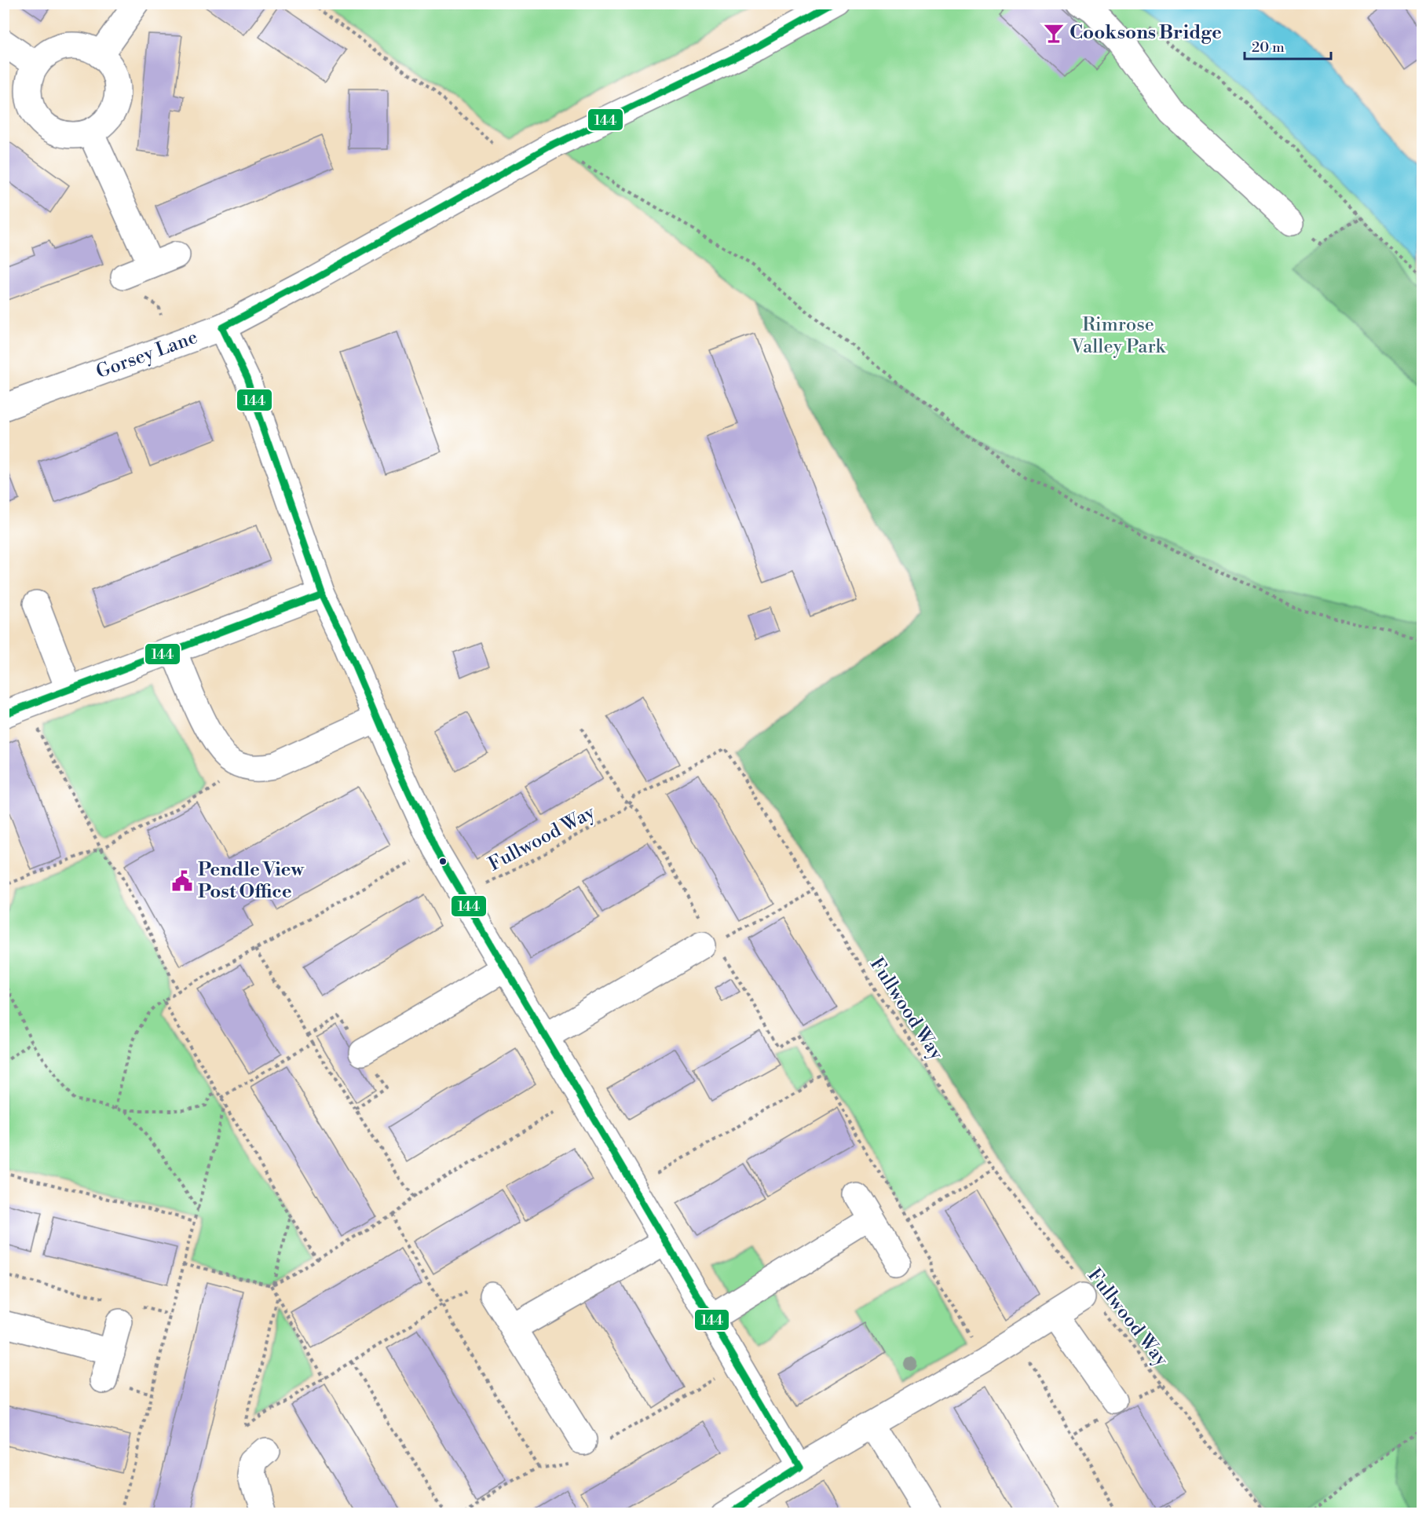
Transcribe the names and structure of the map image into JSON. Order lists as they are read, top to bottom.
{
  "streets": {
    "street": ["Gorsey Lane"],
    "path": ["Fullwood Way"]
  },
  "parks": ["Rimrose Valley Park"],
  "places": {
    "bar": ["Cooksons Bridge"],
    "public building": ["Pendle View Post Office"]
  },
  "lines": ["transit line 144"],
  "scale_bar": "20 m"
}
